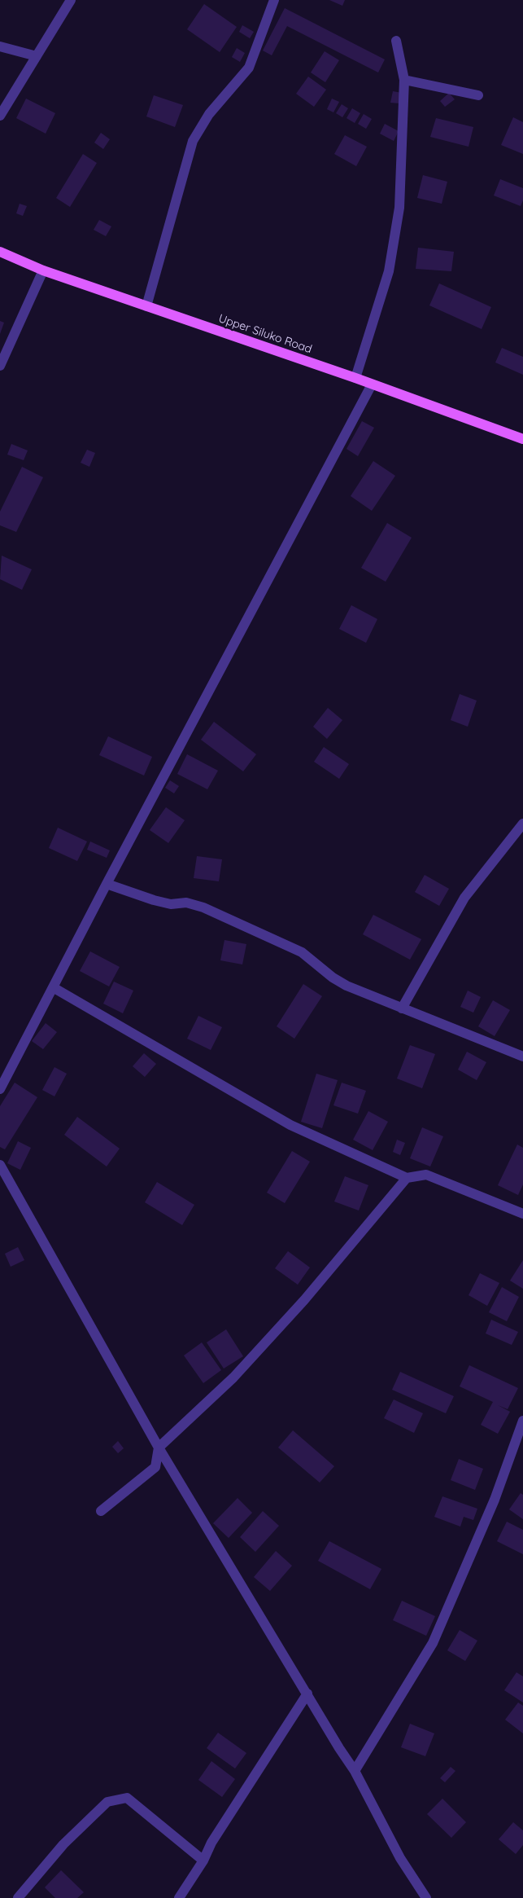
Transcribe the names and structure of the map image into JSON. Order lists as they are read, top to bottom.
{
  "streets": {
    "main road": ["Upper Siluko Road"]
  }
}
